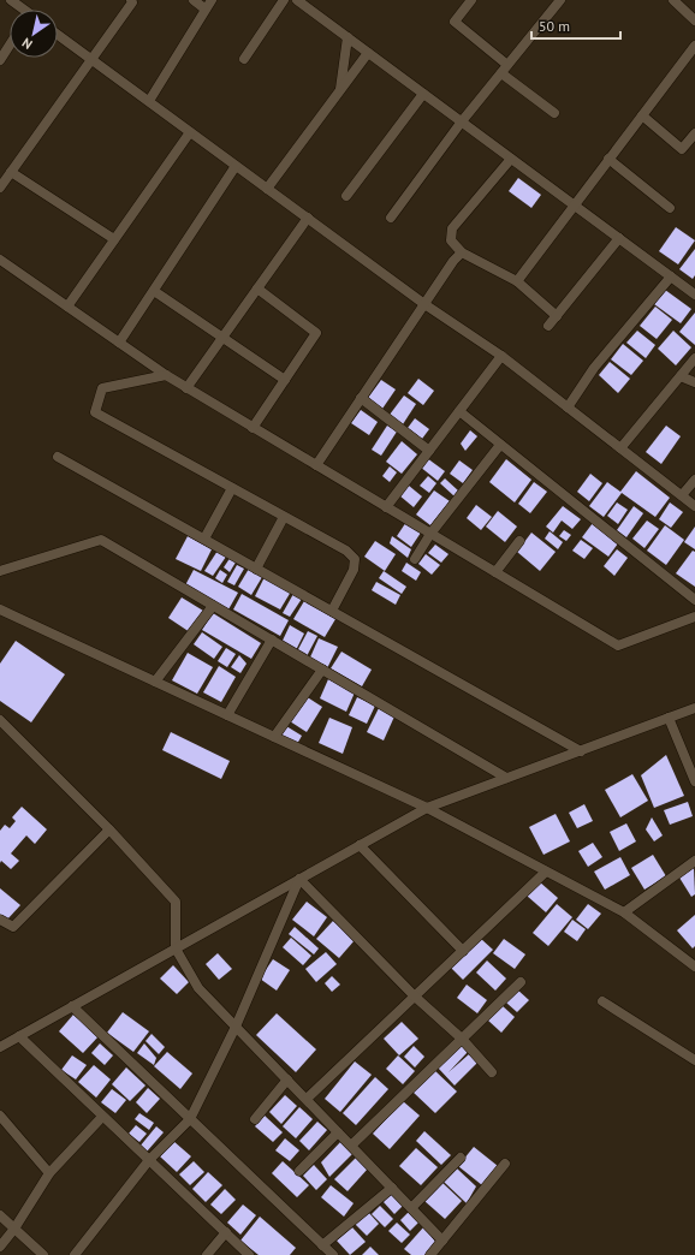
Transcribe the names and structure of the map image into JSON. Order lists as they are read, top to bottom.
{
  "scale_bar": "50 m",
  "north": "bottom left"
}
